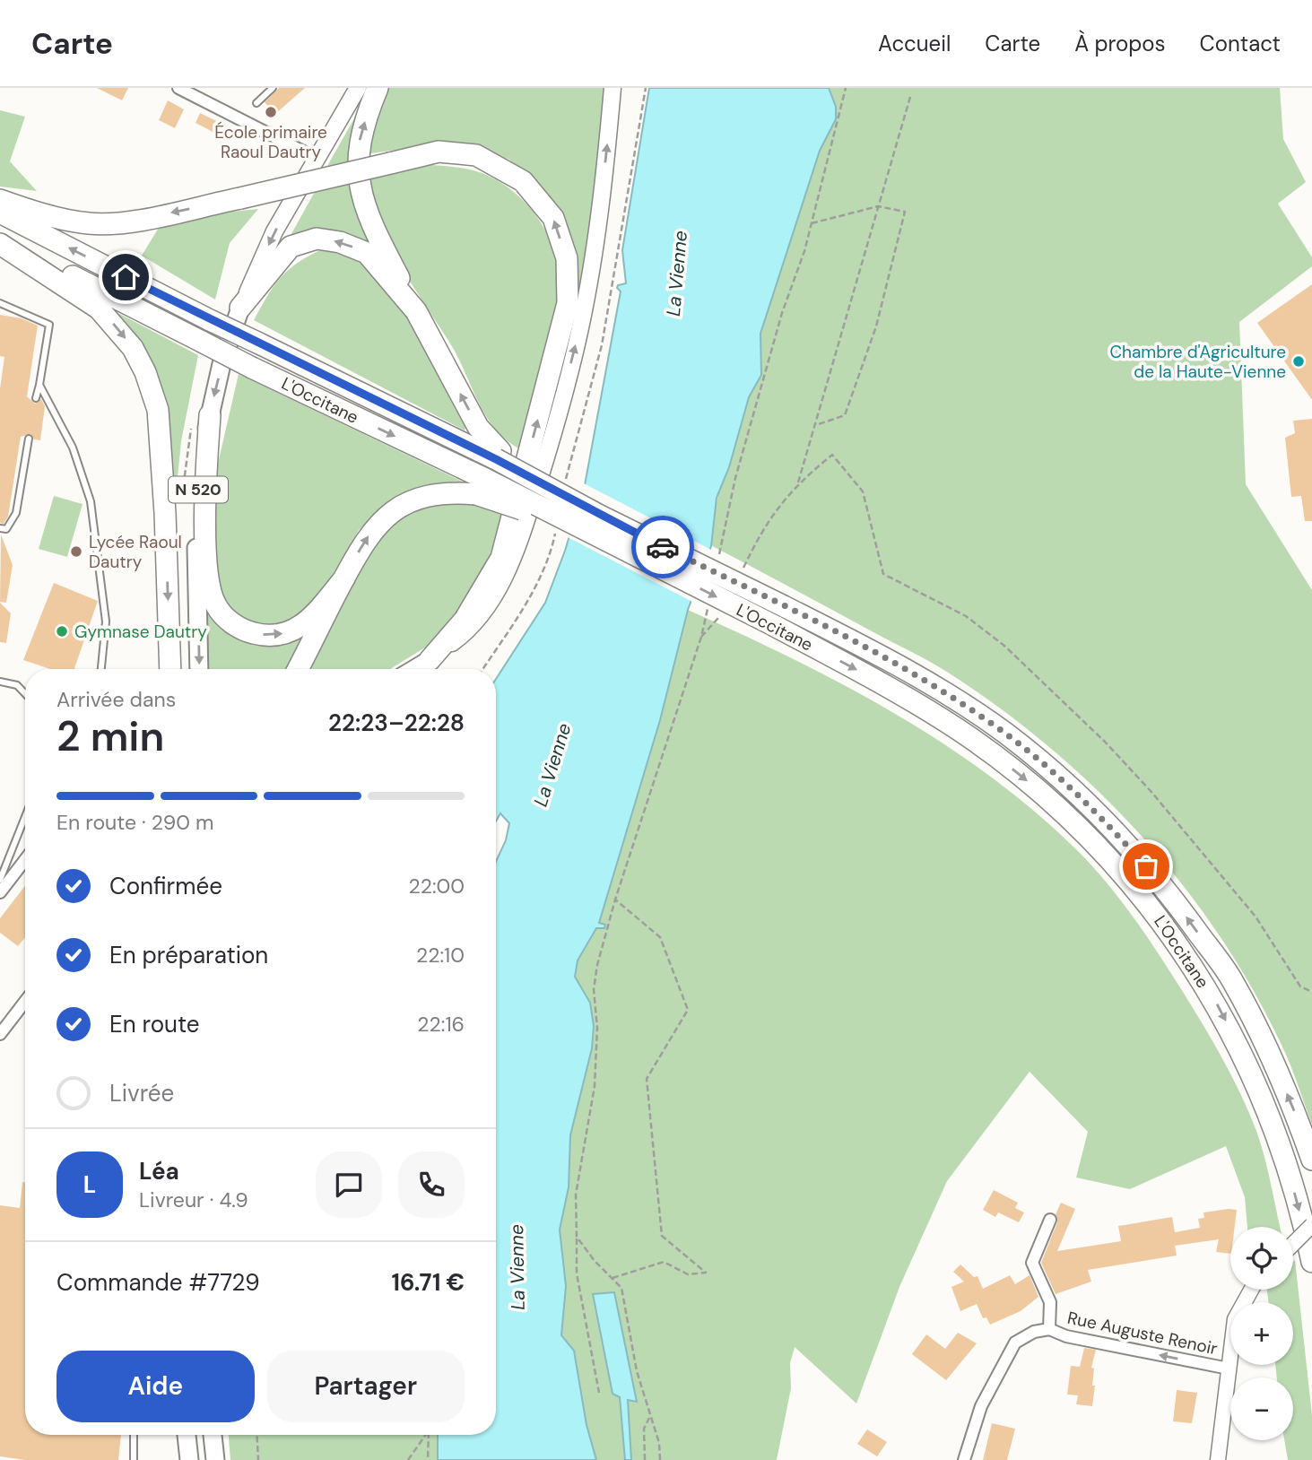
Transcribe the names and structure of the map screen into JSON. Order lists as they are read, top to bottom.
{
  "streets": {
    "highway": ["L'Occitane"],
    "main road": ["N 520"],
    "street": ["Rue Auguste Renoir"]
  },
  "one_way": ["Rue Auguste Renoir"],
  "water": ["La Vienne"],
  "places": [
    "École primaire Raoul Dautry",
    "Chambre d'Agriculture de la Haute-Vienne",
    "Lycée Raoul Dautry",
    "Gymnase Dautry"
  ],
  "page": {
    "header": "Carte",
    "nav": [
      "Accueil",
      "Carte",
      "À propos",
      "Contact"
    ],
    "heading": ["2 min", "Arrivée dans", "22:23–22:28"],
    "panel": [
      "Léa",
      "Livreur · 4.9",
      "Commande #7729",
      "16.71 €"
    ],
    "bar": "En route · 290 m",
    "list": [
      ["Confirmée", "22:00"],
      ["En préparation", "22:10"],
      ["En route", "22:16"],
      "Livrée"
    ],
    "round": "L",
    "map_buttons": ["+", "−"],
    "buttons": ["Aide", "Partager"]
  }
}
